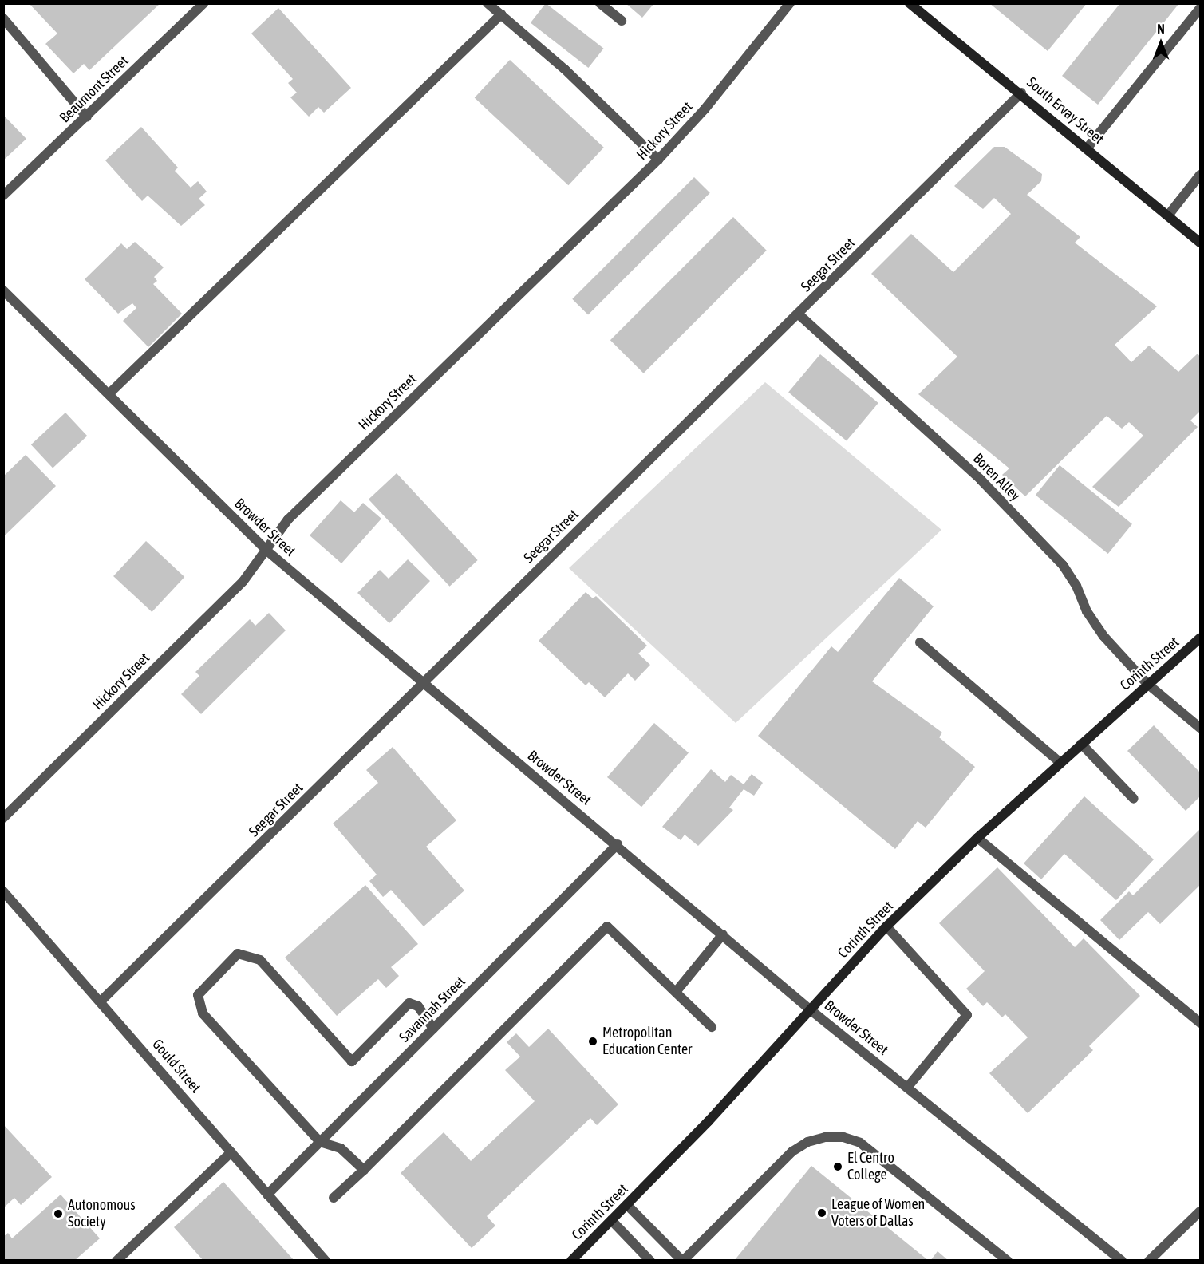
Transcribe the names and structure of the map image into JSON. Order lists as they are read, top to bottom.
{
  "streets": {
    "main road": ["South Ervay Street", "Corinth Street"],
    "street": [
      "Beaumont Street",
      "Hickory Street",
      "Seegar Street",
      "Boren Alley",
      "Browder Street",
      "Savannah Street",
      "Gould Street"
    ]
  },
  "crossings": [
    ["South Ervay Street", "Seegar Street"],
    ["Hickory Street", "Browder Street"],
    ["Seegar Street", "Boren Alley"],
    ["Seegar Street", "Browder Street"],
    ["Seegar Street", "Gould Street"],
    ["Boren Alley", "Corinth Street"],
    ["Browder Street", "Corinth Street"],
    ["Browder Street", "Savannah Street"],
    ["Savannah Street", "Gould Street"]
  ],
  "places": [
    "Metropolitan Education Center",
    "El Centro College",
    "League of Women Voters of Dallas",
    "Autonomous Society"
  ],
  "north": "top"
}
